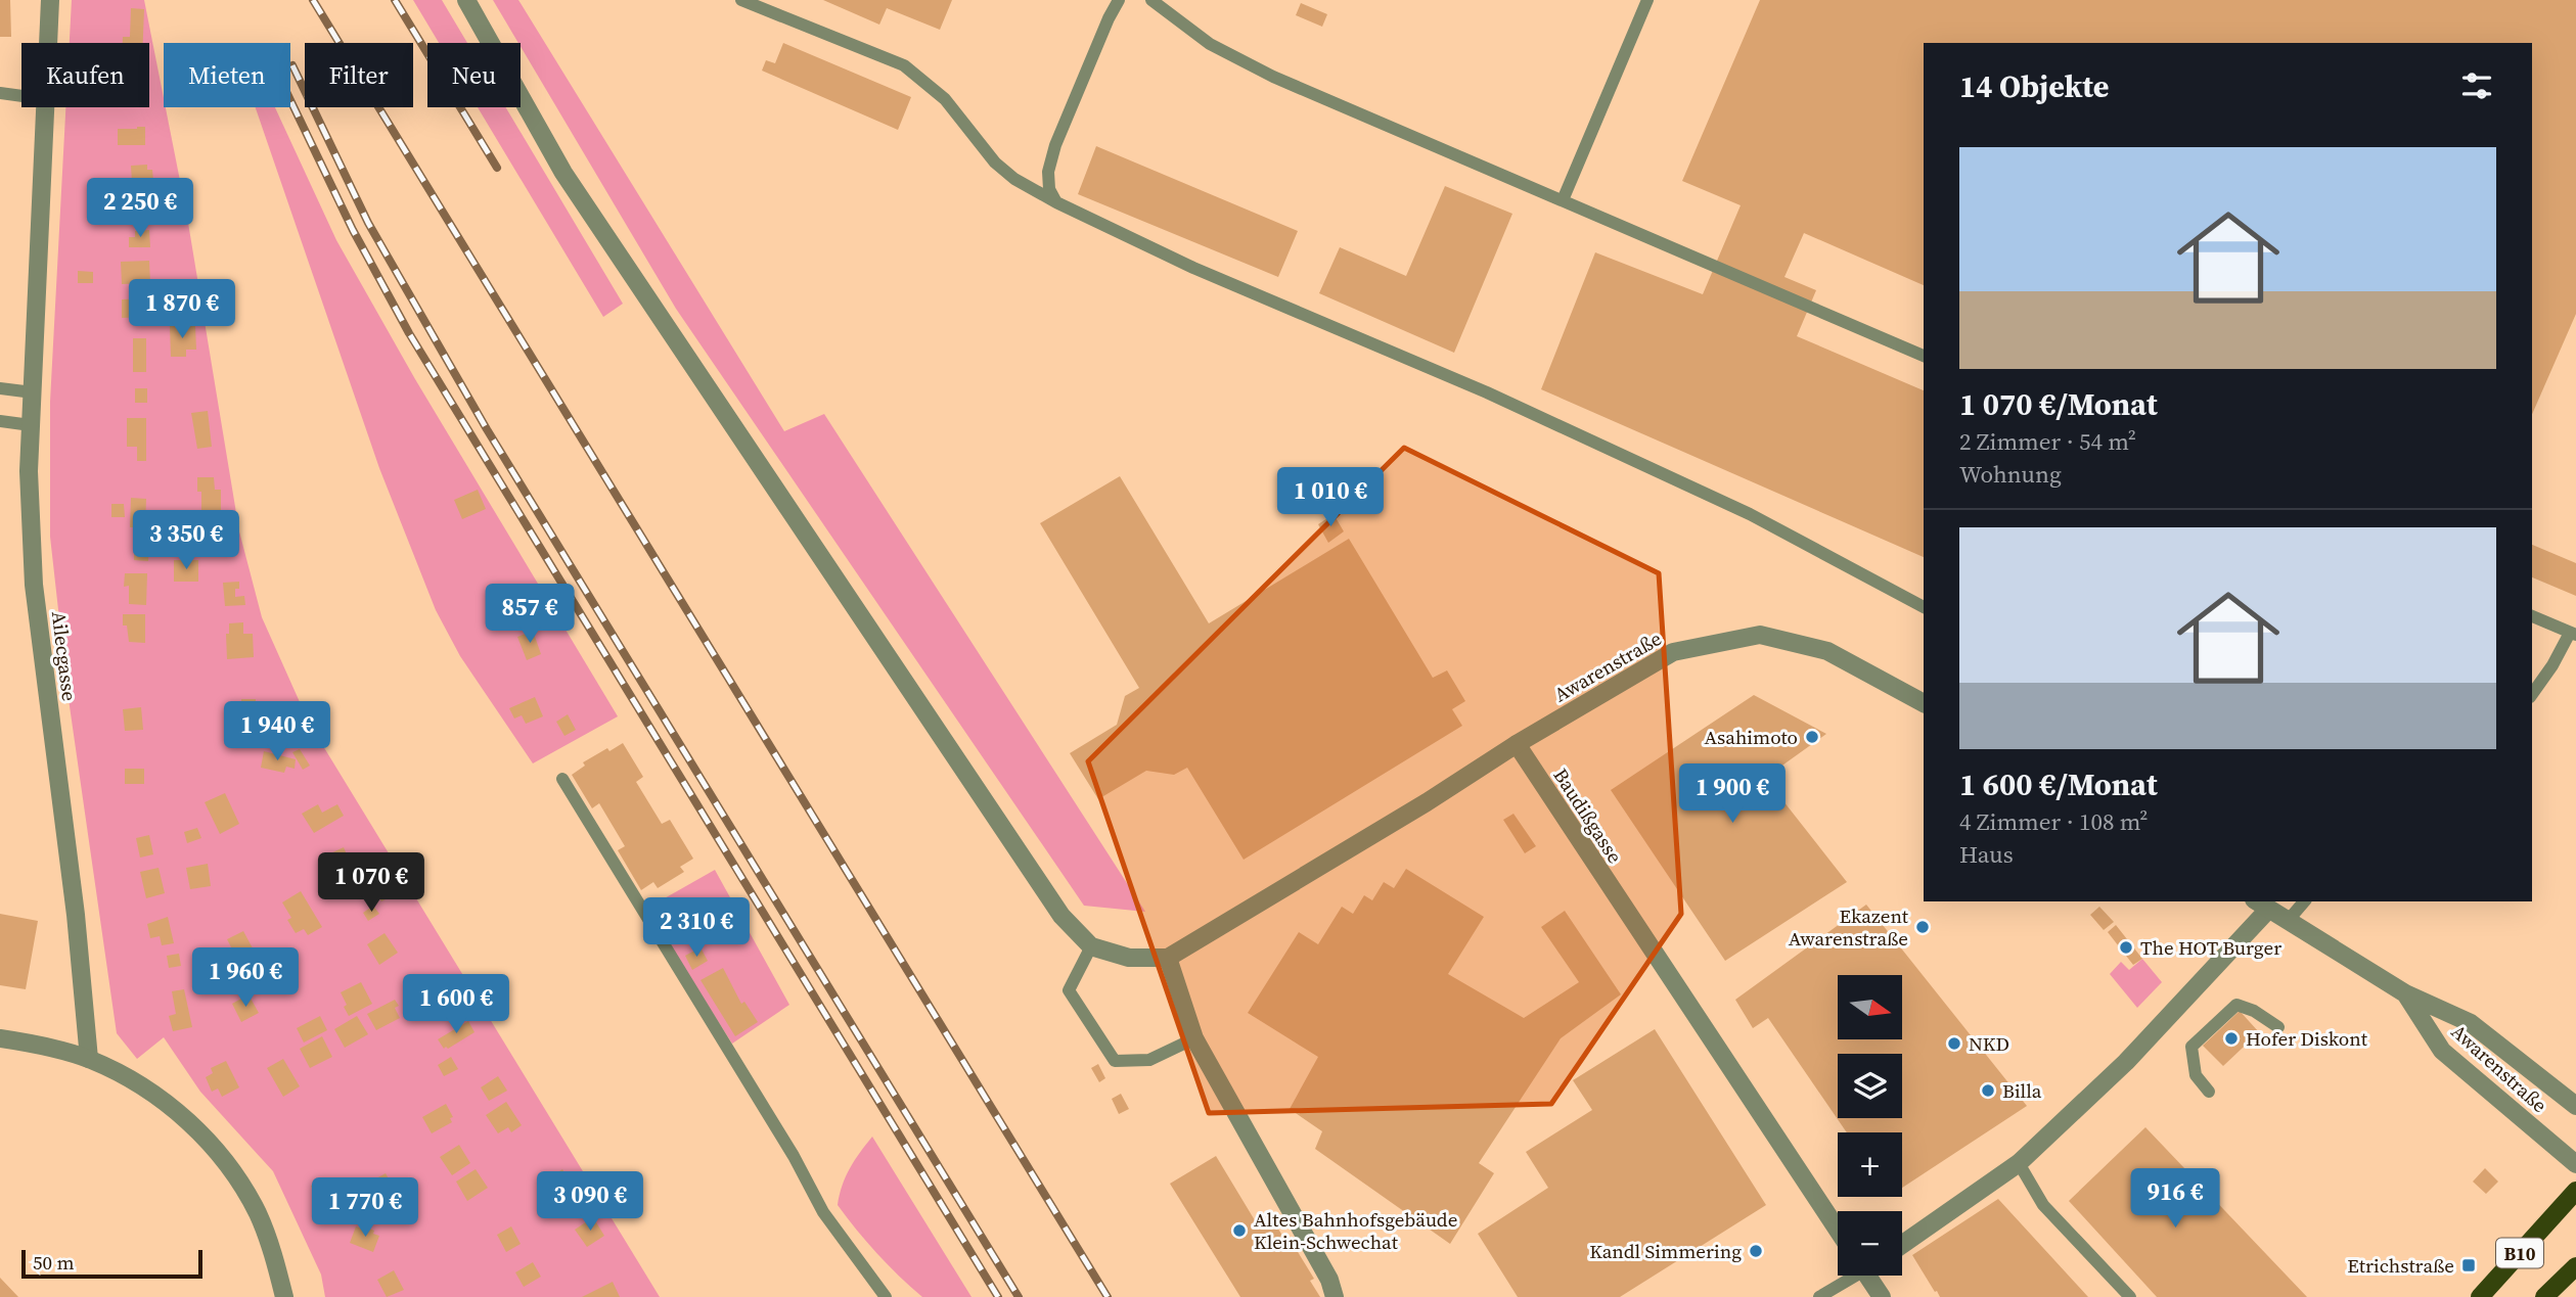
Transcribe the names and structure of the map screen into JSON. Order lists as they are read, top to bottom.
{
  "streets": {
    "main road": ["B10"],
    "street": ["Ailecgasse", "Awarenstraße", "Baudißgasse"]
  },
  "crossings": [
    ["Awarenstraße", "Baudißgasse"]
  ],
  "places": {
    "other": [
      "Asahimoto",
      "Ekazent Awarenstraße",
      "The HOT Burger",
      "Hofer Diskont",
      "NKD",
      "Billa",
      "Altes Bahnhofsgebäude Klein-Schwechat",
      "Kandl Simmering"
    ],
    "transit": ["Etrichstraße"]
  },
  "scale_bar": "50 m",
  "north": "right",
  "page": {
    "chip": [
      "Kaufen",
      "Mieten",
      "Filter",
      "Neu"
    ],
    "heading": "14 Objekte",
    "list": [
      {
        "name": "1 070 €/Monat",
        "note": "2 Zimmer · 54 m² · Wohnung"
      },
      {
        "name": "1 600 €/Monat",
        "note": "4 Zimmer · 108 m² · Haus"
      }
    ],
    "price": [
      "2 250 €",
      "1 870 €",
      "1 010 €",
      "3 350 €",
      "857 €",
      "1 940 €",
      "1 900 €",
      "1 070 €",
      "2 310 €",
      "1 960 €",
      "1 600 €",
      "916 €",
      "3 090 €",
      "1 770 €"
    ],
    "map_buttons": ["+", "−"],
    "scale": "50 m"
  }
}
